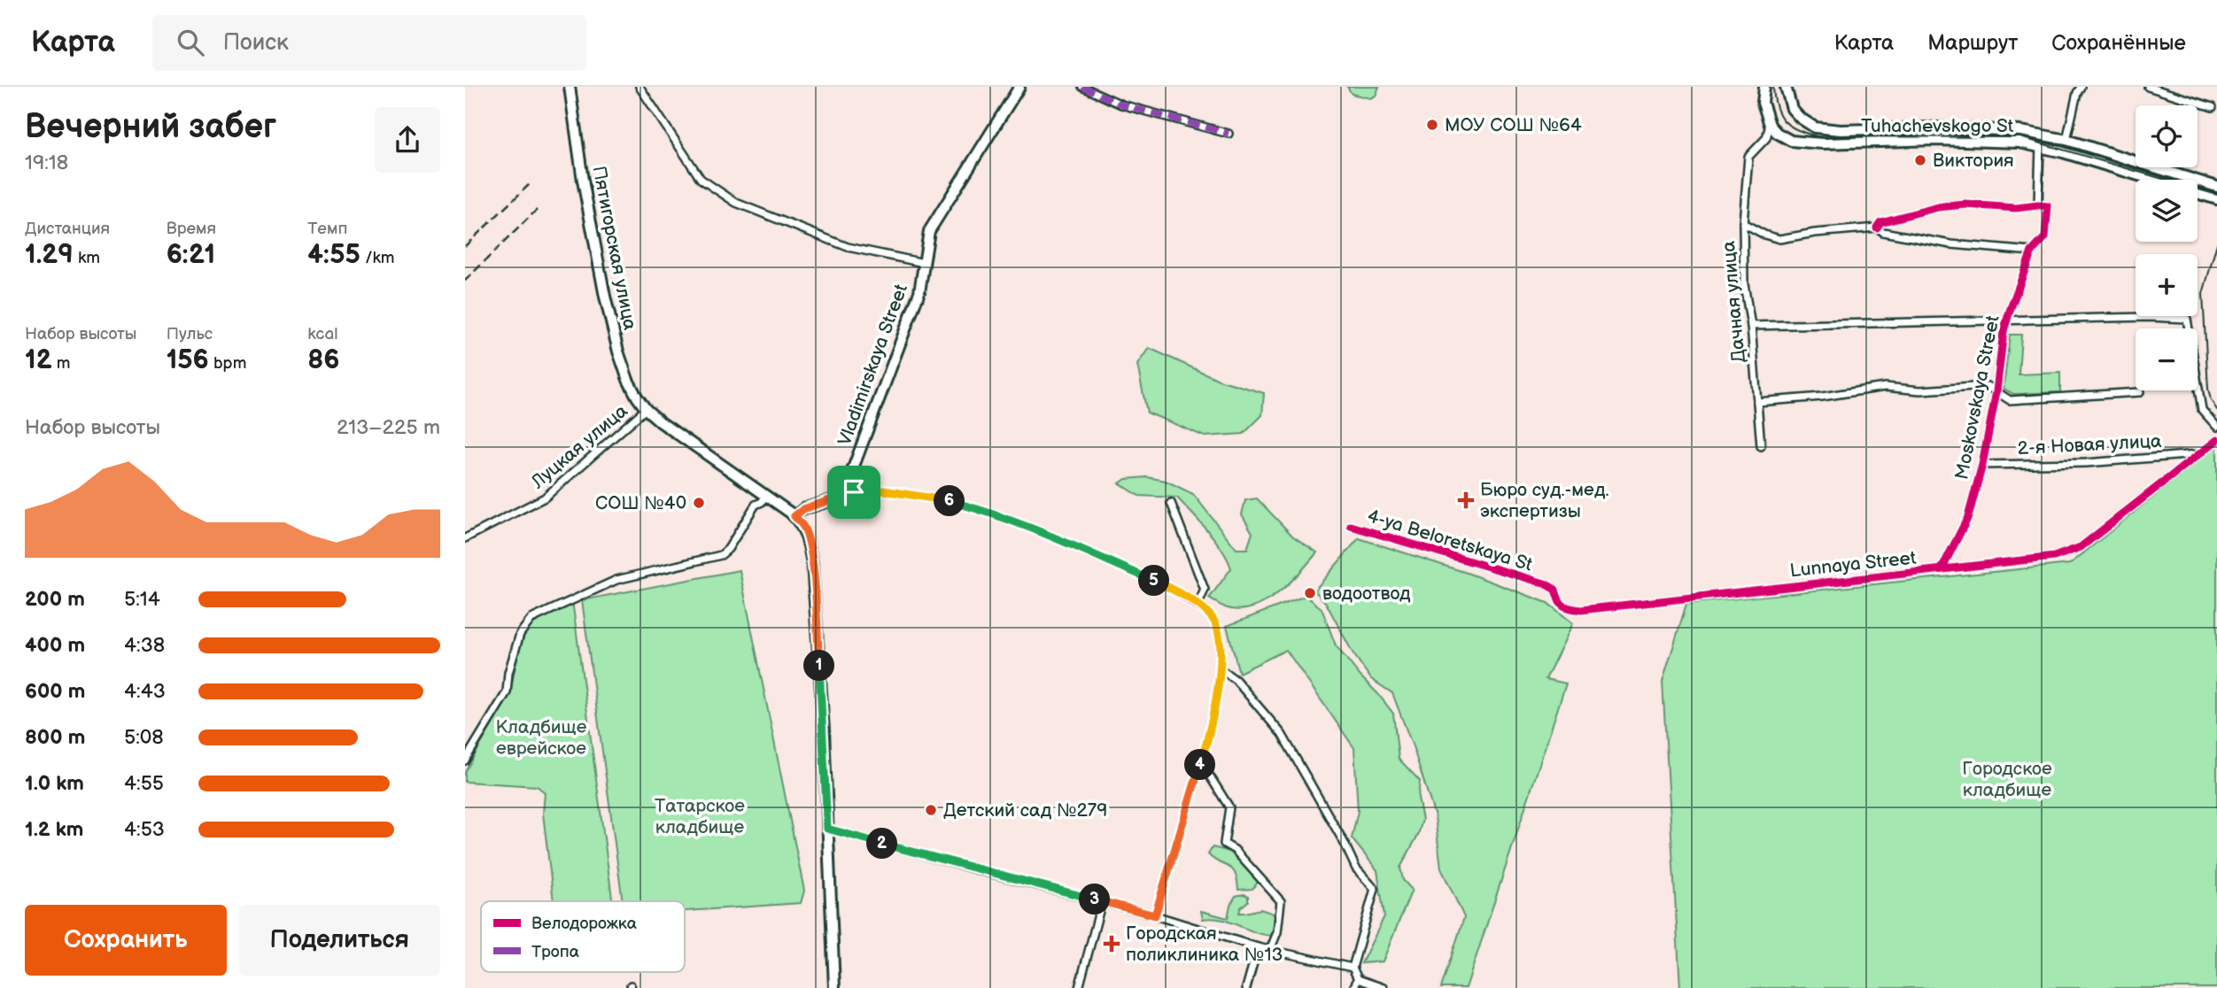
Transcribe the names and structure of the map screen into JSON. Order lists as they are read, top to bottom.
{
  "streets": {
    "main road": ["Tuhachevskogo St", "Пятигорская улица", "Vladimirskaya Street"],
    "street": [
      "Дачная улица",
      "Moskovskaya Street",
      "2-я Новая улица",
      "Луцкая улица",
      "4-ya Beloretskaya St",
      "Lunnaya Street"
    ]
  },
  "crossings": [
    ["Tuhachevskogo St", "Дачная улица"],
    ["Tuhachevskogo St", "Moskovskaya Street"],
    ["Пятигорская улица", "Луцкая улица"],
    ["Moskovskaya Street", "2-я Новая улица"],
    ["Moskovskaya Street", "Lunnaya Street"],
    ["2-я Новая улица", "Lunnaya Street"],
    ["4-ya Beloretskaya St", "Lunnaya Street"]
  ],
  "parks": ["Кладбище еврейское", "Городское кладбище", "Татарское кладбище"],
  "places": {
    "other": [
      "МОУ СОШ №64",
      "Виктория",
      "СОШ №40",
      "водоотвод",
      "Детский сад №279"
    ],
    "health": ["Бюро суд.-мед. экспертизы", "Городская поликлиника №13"]
  },
  "legend": ["Велодорожка", "Тропа"],
  "page": {
    "header": "Карта",
    "search": "Поиск",
    "nav": ["Карта", "Маршрут", "Сохранённые"],
    "heading": ["Вечерний забег", "19:18"],
    "map_buttons": ["+", "−"],
    "stats": [
      ["Дистанция", "1.29 km"],
      ["Время", "6:21"],
      ["Темп", "4:55 /km"],
      ["Набор высоты", "12 m"],
      ["Пульс", "156 bpm"],
      ["kcal", "86"]
    ],
    "chart": ["Набор высоты", "213–225 m"],
    "pins": [
      "6",
      "5",
      "1",
      "4",
      "2",
      "3"
    ],
    "list": [
      {
        "name": "200 m",
        "note": "5:14"
      },
      {
        "name": "400 m",
        "note": "4:38"
      },
      {
        "name": "600 m",
        "note": "4:43"
      },
      {
        "name": "800 m",
        "note": "5:08"
      },
      {
        "name": "1.0 km",
        "note": "4:55"
      },
      {
        "name": "1.2 km",
        "note": "4:53"
      }
    ],
    "buttons": ["Сохранить", "Поделиться"]
  }
}
